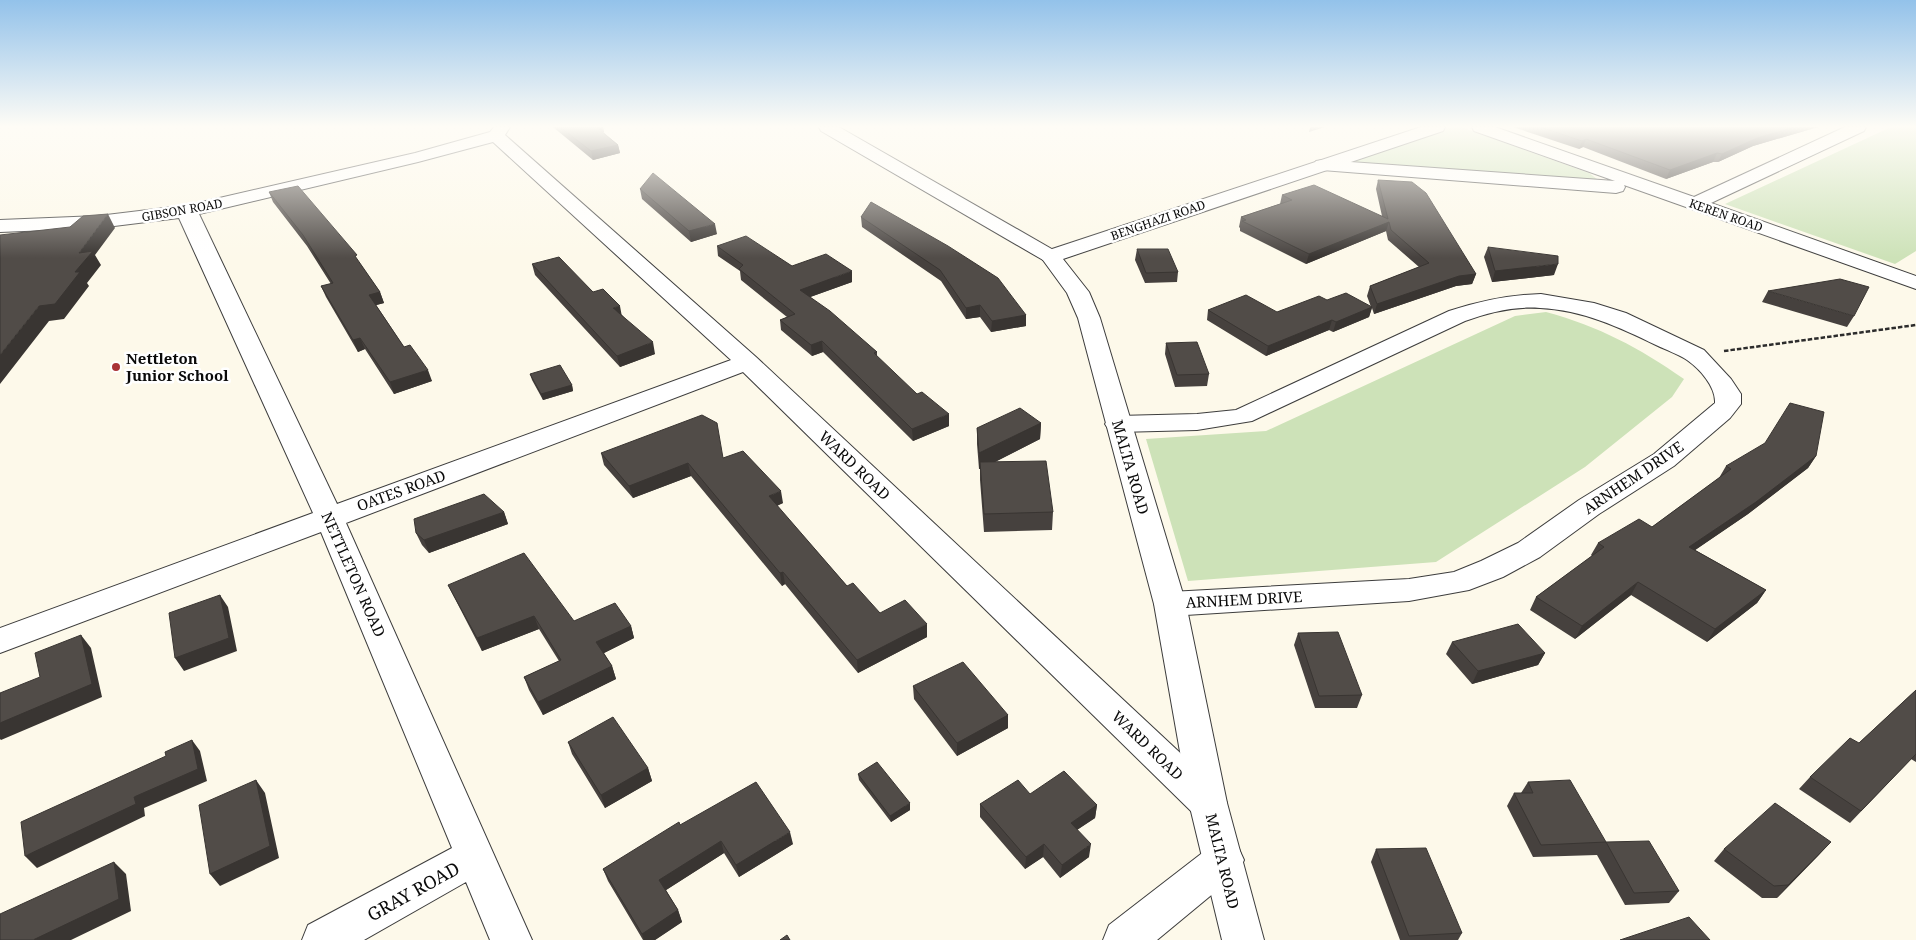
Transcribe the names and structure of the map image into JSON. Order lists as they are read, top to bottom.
{
  "streets": {
    "street": [
      "GIBSON ROAD",
      "KEREN ROAD",
      "BENGHAZI ROAD",
      "WARD ROAD",
      "MALTA ROAD",
      "ARNHEM DRIVE",
      "OATES ROAD",
      "NETTLETON ROAD",
      "GRAY ROAD"
    ]
  },
  "crossings": [
    ["GIBSON ROAD", "NETTLETON ROAD"],
    ["BENGHAZI ROAD", "MALTA ROAD"],
    ["WARD ROAD", "MALTA ROAD"],
    ["WARD ROAD", "OATES ROAD"],
    ["MALTA ROAD", "ARNHEM DRIVE"],
    ["OATES ROAD", "NETTLETON ROAD"],
    ["NETTLETON ROAD", "GRAY ROAD"]
  ],
  "places": ["Nettleton Junior School"]
}
